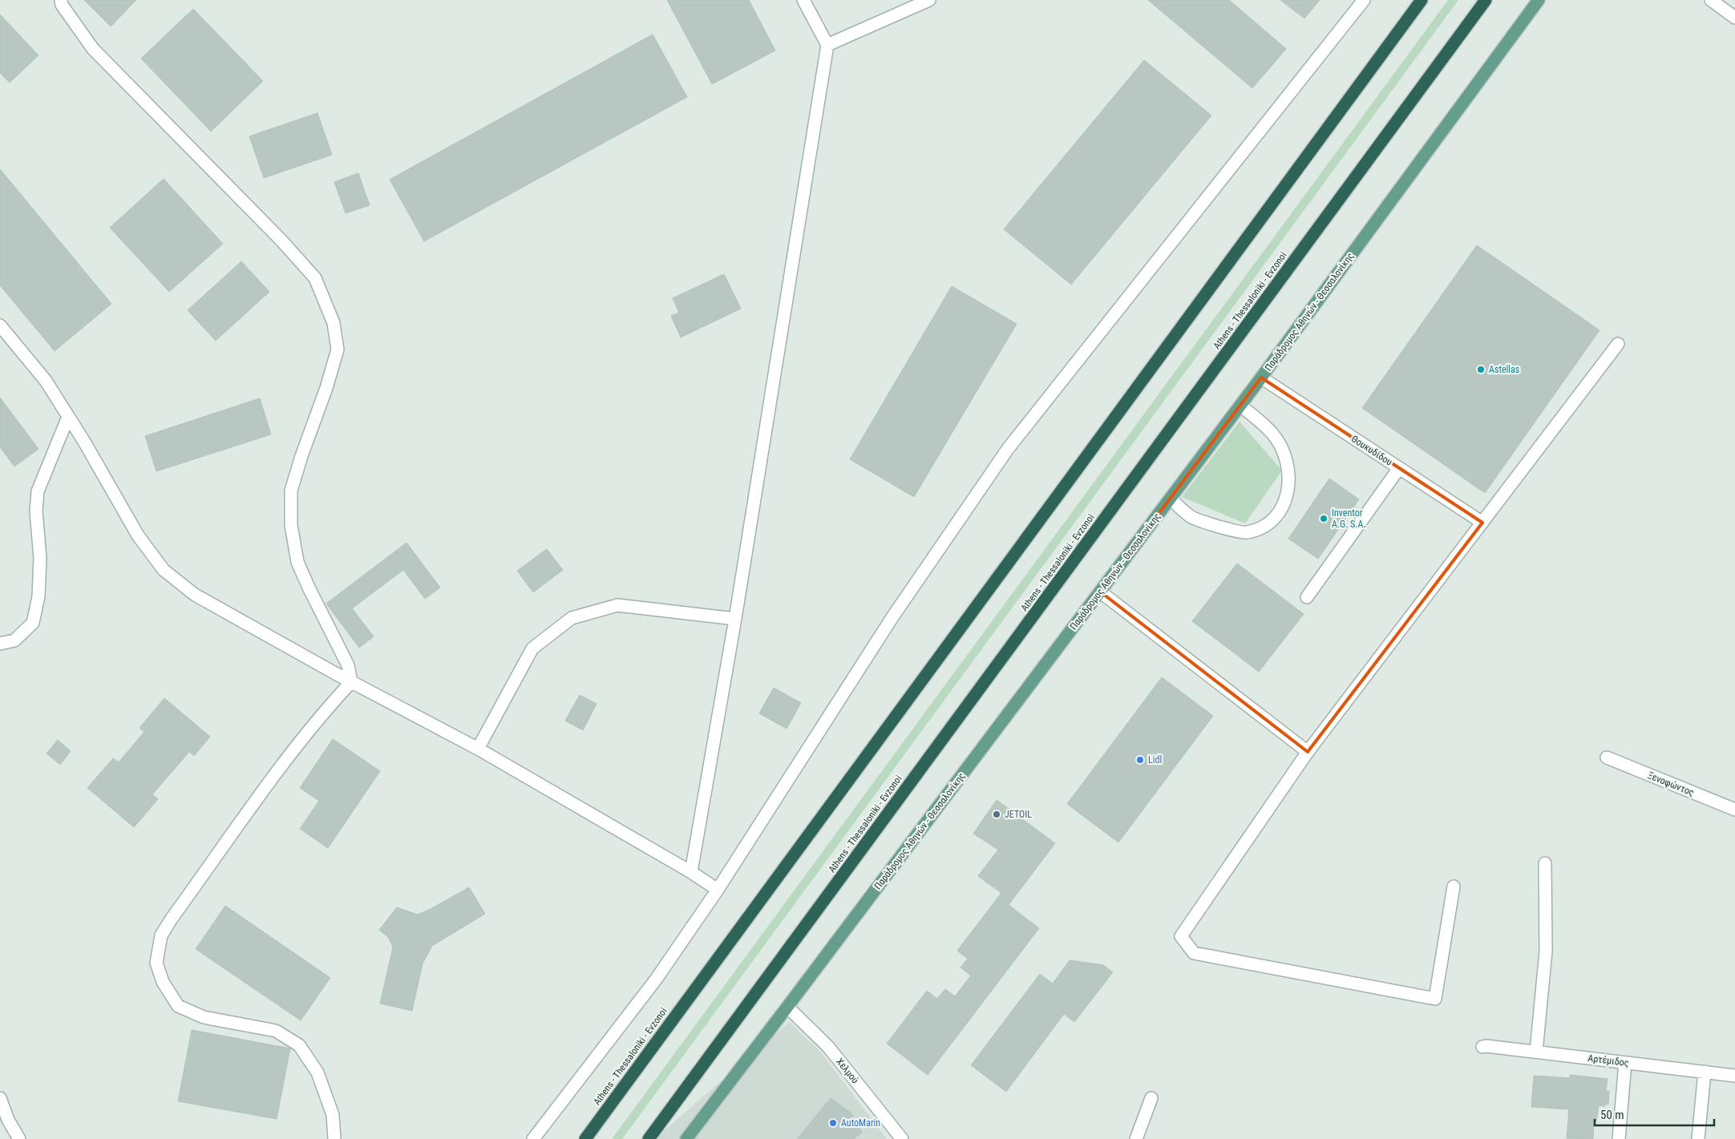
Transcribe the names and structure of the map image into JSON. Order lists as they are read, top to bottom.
{
  "streets": {
    "highway": ["Athens - Thessaloniki - Evzonoi"],
    "main road": ["Παράδρομος Αθηνών - Θεσσαλονίκης"],
    "street": [
      "Θουκυδίδου",
      "Ξενοφώντος",
      "Αρτέμιδος",
      "Χελμού"
    ]
  },
  "crossings": [
    ["Παράδρομος Αθηνών - Θεσσαλονίκης", "Θουκυδίδου"],
    ["Παράδρομος Αθηνών - Θεσσαλονίκης", "Χελμού"]
  ],
  "places": [
    "Astellas",
    "Inventor A.G. S.A.",
    "Lidl",
    "JETOIL",
    "AutoMarin"
  ],
  "scale_bar": "50 m"
}
